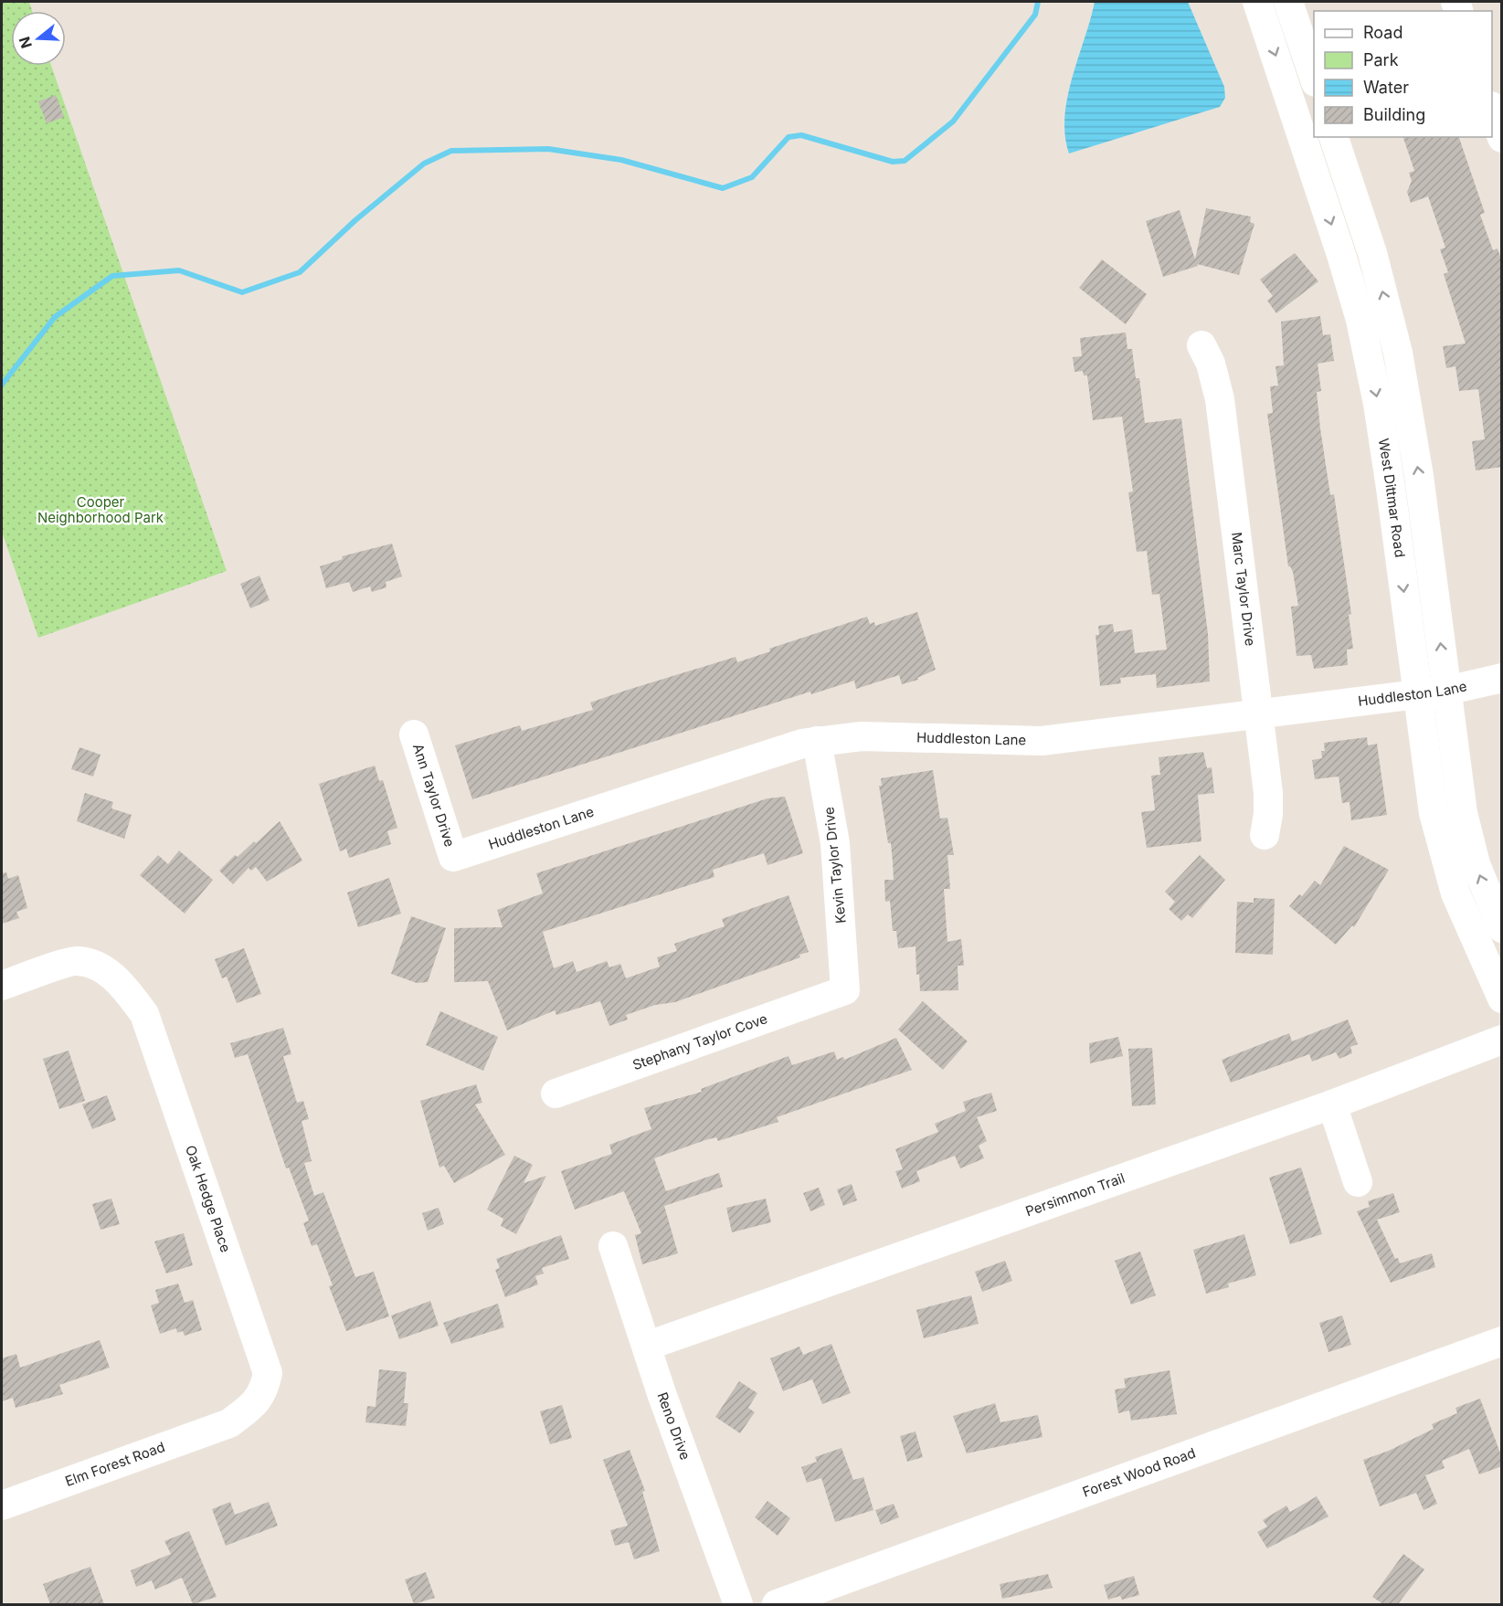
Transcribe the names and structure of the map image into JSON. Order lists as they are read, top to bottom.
{
  "streets": {
    "street": [
      "West Dittmar Road",
      "Marc Taylor Drive",
      "Huddleston Lane",
      "Ann Taylor Drive",
      "Kevin Taylor Drive",
      "Stephany Taylor Cove",
      "Persimmon Trail",
      "Oak Hedge Place",
      "Reno Drive",
      "Elm Forest Road",
      "Forest Wood Road"
    ]
  },
  "crossings": [
    ["West Dittmar Road", "Huddleston Lane"],
    ["Marc Taylor Drive", "Huddleston Lane"],
    ["Huddleston Lane", "Ann Taylor Drive"],
    ["Huddleston Lane", "Kevin Taylor Drive"],
    ["Kevin Taylor Drive", "Stephany Taylor Cove"],
    ["Persimmon Trail", "Reno Drive"],
    ["Oak Hedge Place", "Elm Forest Road"]
  ],
  "parks": ["Cooper Neighborhood Park"],
  "legend": [
    "Road",
    "Park",
    "Water",
    "Building"
  ],
  "north": "left"
}
